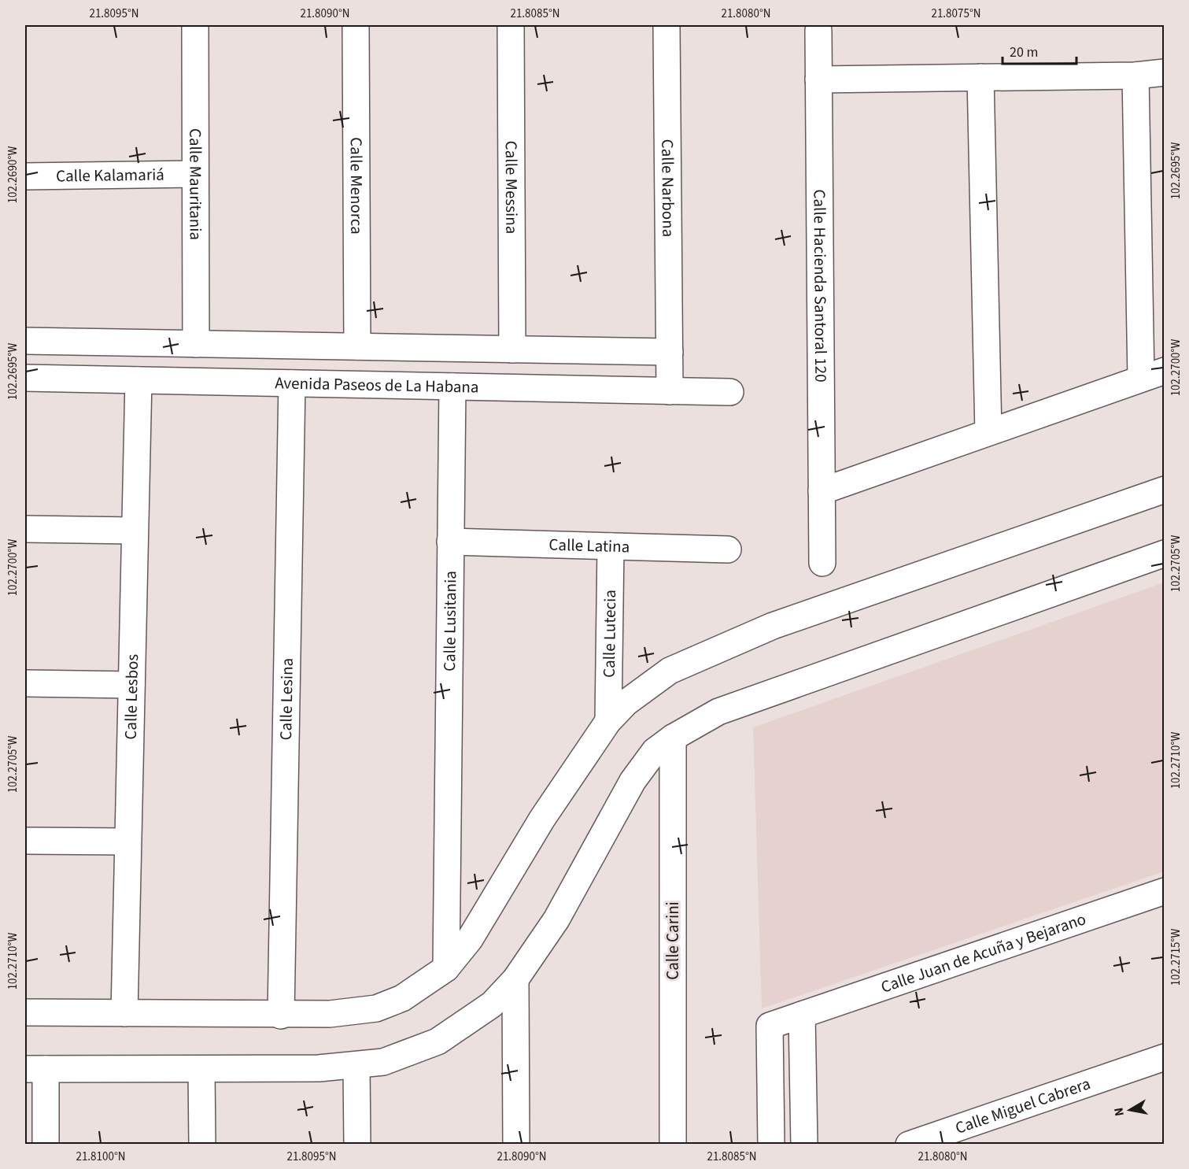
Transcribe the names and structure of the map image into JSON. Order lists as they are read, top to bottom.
{
  "streets": {
    "street": [
      "Calle Kalamariá",
      "Calle Mauritania",
      "Calle Menorca",
      "Calle Messina",
      "Calle Narbona",
      "Calle Hacienda Santoral 120",
      "Avenida Paseos de La Habana",
      "Calle Latina",
      "Calle Lusitania",
      "Calle Lutecia",
      "Calle Lesbos",
      "Calle Lesina",
      "Calle Carini",
      "Calle Juan de Acuña y Bejarano",
      "Calle Miguel Cabrera"
    ]
  },
  "crossings": [
    ["Calle Kalamariá", "Calle Mauritania"],
    ["Calle Narbona", "Avenida Paseos de La Habana"],
    ["Avenida Paseos de La Habana", "Calle Lusitania"],
    ["Avenida Paseos de La Habana", "Calle Lesbos"],
    ["Avenida Paseos de La Habana", "Calle Lesina"],
    ["Calle Latina", "Calle Lusitania"],
    ["Calle Latina", "Calle Lutecia"]
  ],
  "scale_bar": "20 m",
  "north": "left",
  "coordinates": [
    "21.8095°N",
    "21.8090°N",
    "21.8085°N",
    "21.8080°N",
    "21.8075°N",
    "102.2695°W",
    "102.2690°W",
    "102.2700°W",
    "102.2705°W",
    "102.2710°W",
    "102.2715°W",
    "21.8100°N"
  ]
}
